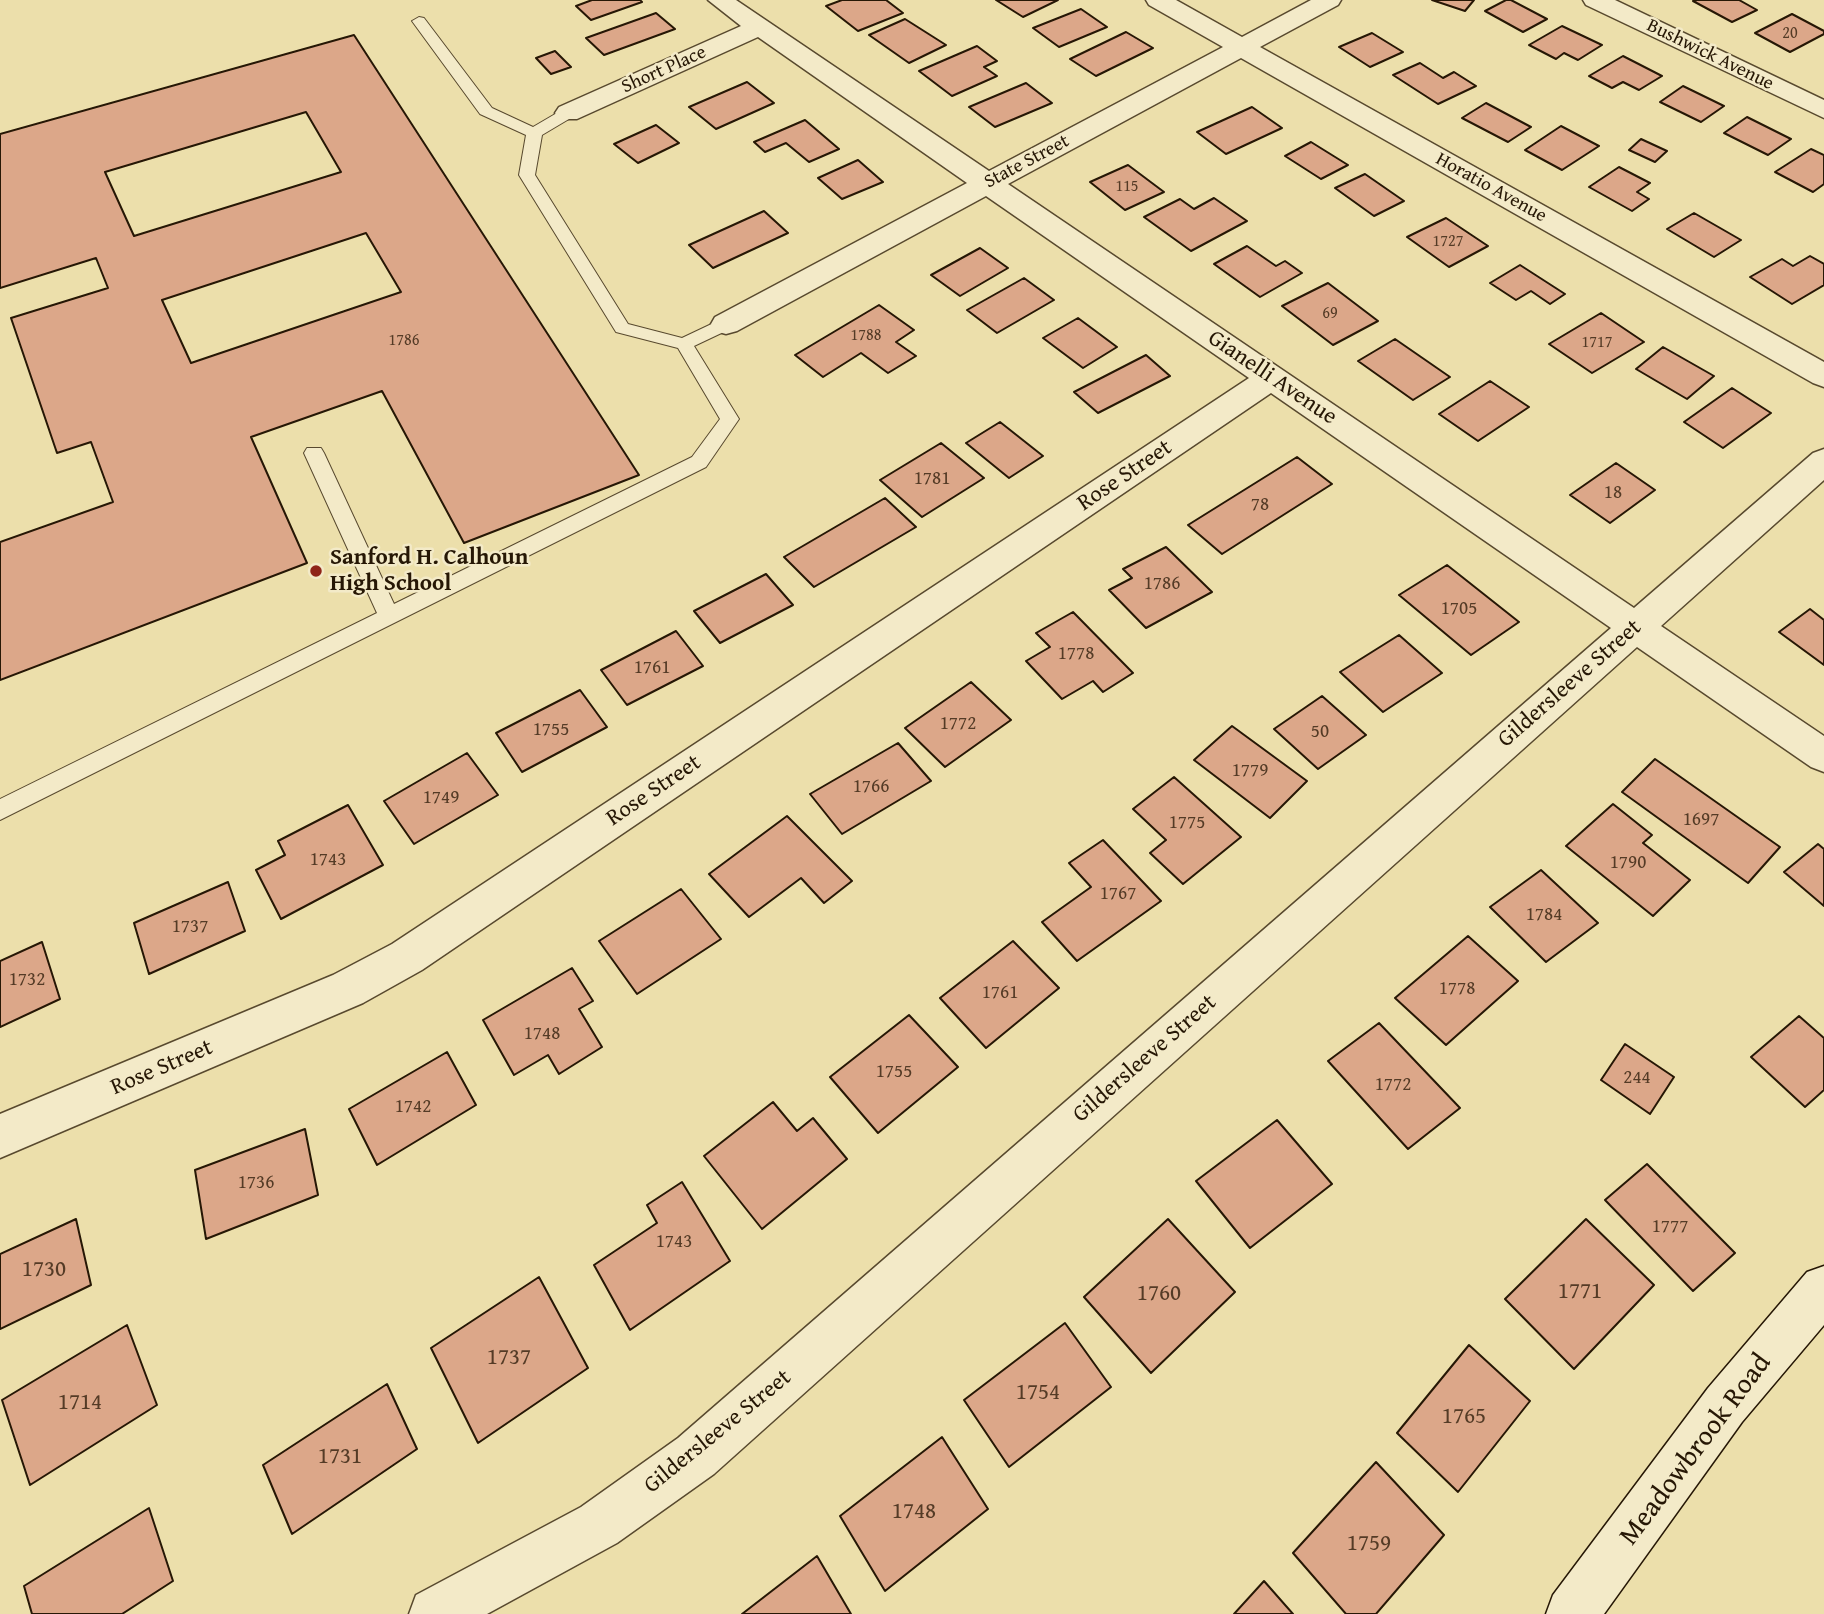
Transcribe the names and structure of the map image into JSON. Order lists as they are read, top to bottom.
{
  "streets": {
    "street": [
      "Bushwick Avenue",
      "Short Place",
      "State Street",
      "Horatio Avenue",
      "Gianelli Avenue",
      "Rose Street",
      "Gildersleeve Street",
      "Meadowbrook Road"
    ]
  },
  "crossings": [
    ["Short Place", "Gianelli Avenue"],
    ["State Street", "Horatio Avenue"],
    ["State Street", "Gianelli Avenue"],
    ["Gianelli Avenue", "Rose Street"],
    ["Gianelli Avenue", "Gildersleeve Street"]
  ],
  "places": ["Sanford H. Calhoun High School"],
  "house_numbers": [
    "20",
    "115",
    "1727",
    "69",
    "1788",
    "1786",
    "1717",
    "1781",
    "18",
    "78",
    "1786",
    "1705",
    "1778",
    "1761",
    "1772",
    "1755",
    "50",
    "1779",
    "1766",
    "1749",
    "1697",
    "1775",
    "1743",
    "1790",
    "1767",
    "1784",
    "1737",
    "1732",
    "1778",
    "1761",
    "1748",
    "1755",
    "244",
    "1772",
    "1742",
    "1736",
    "1777",
    "1743",
    "1730",
    "1771",
    "1760",
    "1737",
    "1754",
    "1714",
    "1765",
    "1731",
    "1748",
    "1759"
  ]
}
